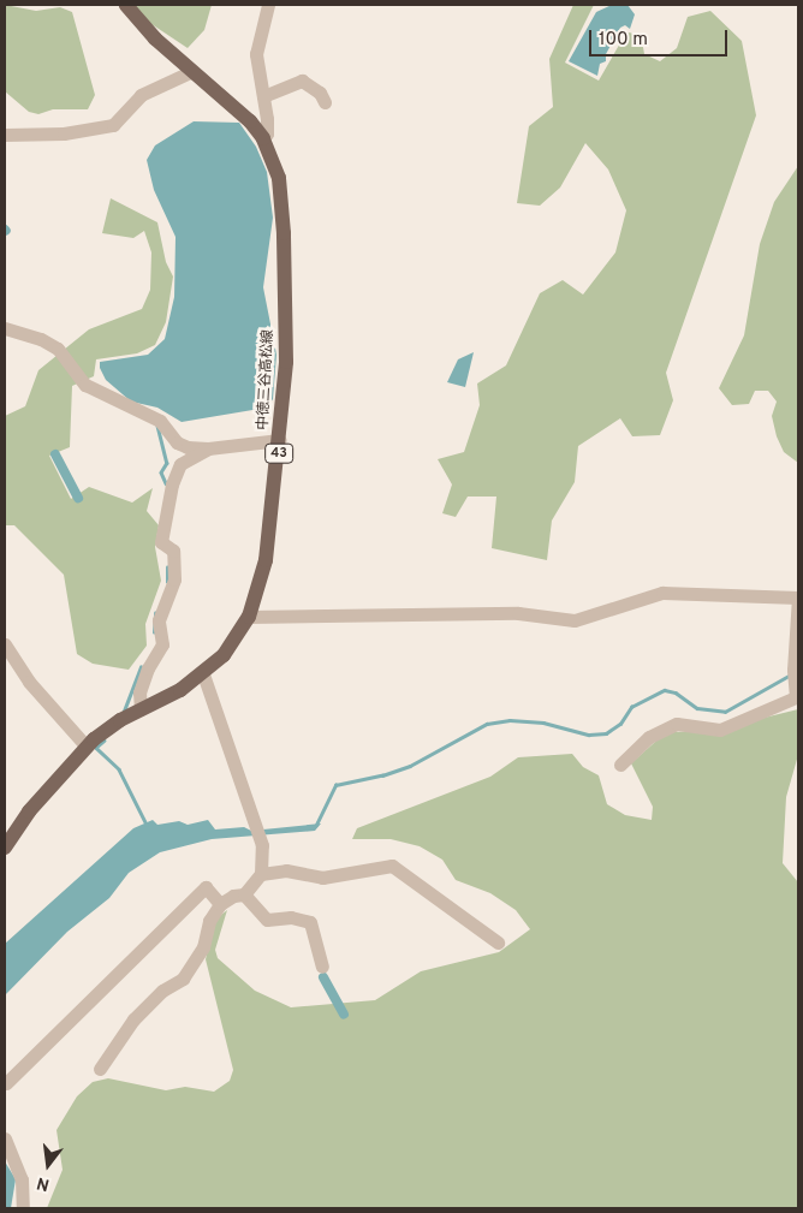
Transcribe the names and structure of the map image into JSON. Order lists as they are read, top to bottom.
{
  "streets": {
    "main road": ["中徳三谷高松線", "43"]
  },
  "scale_bar": "100 m",
  "north": "bottom"
}
